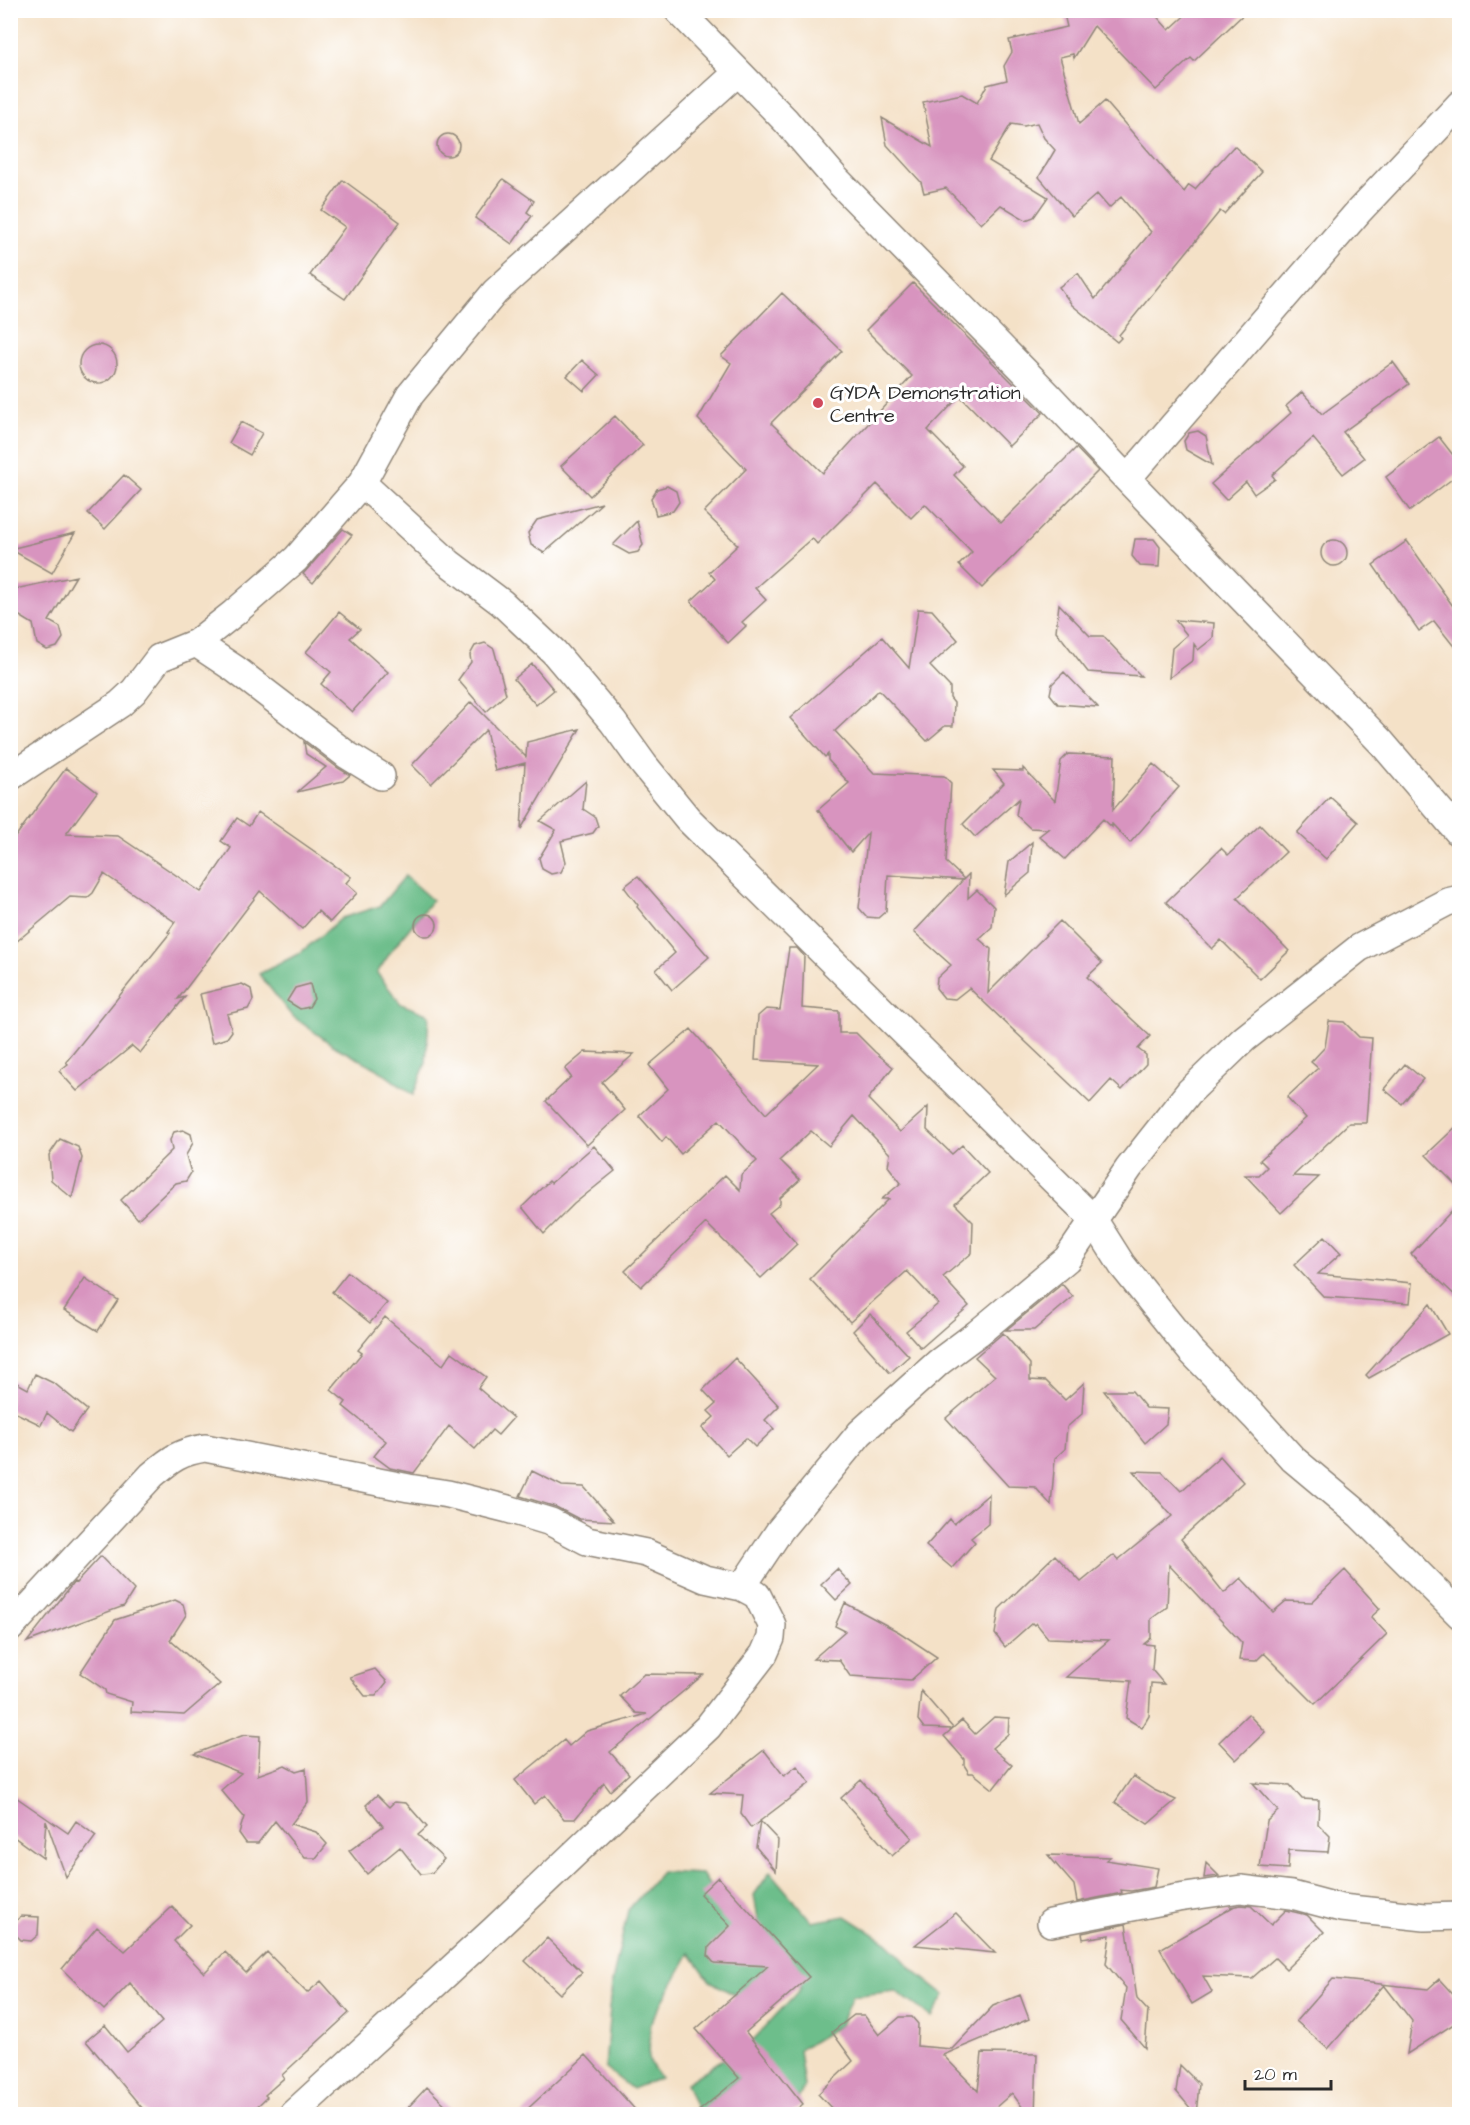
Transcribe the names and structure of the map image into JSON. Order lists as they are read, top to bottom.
{
  "places": ["GYDA Demonstration Centre"],
  "scale_bar": "20 m"
}
